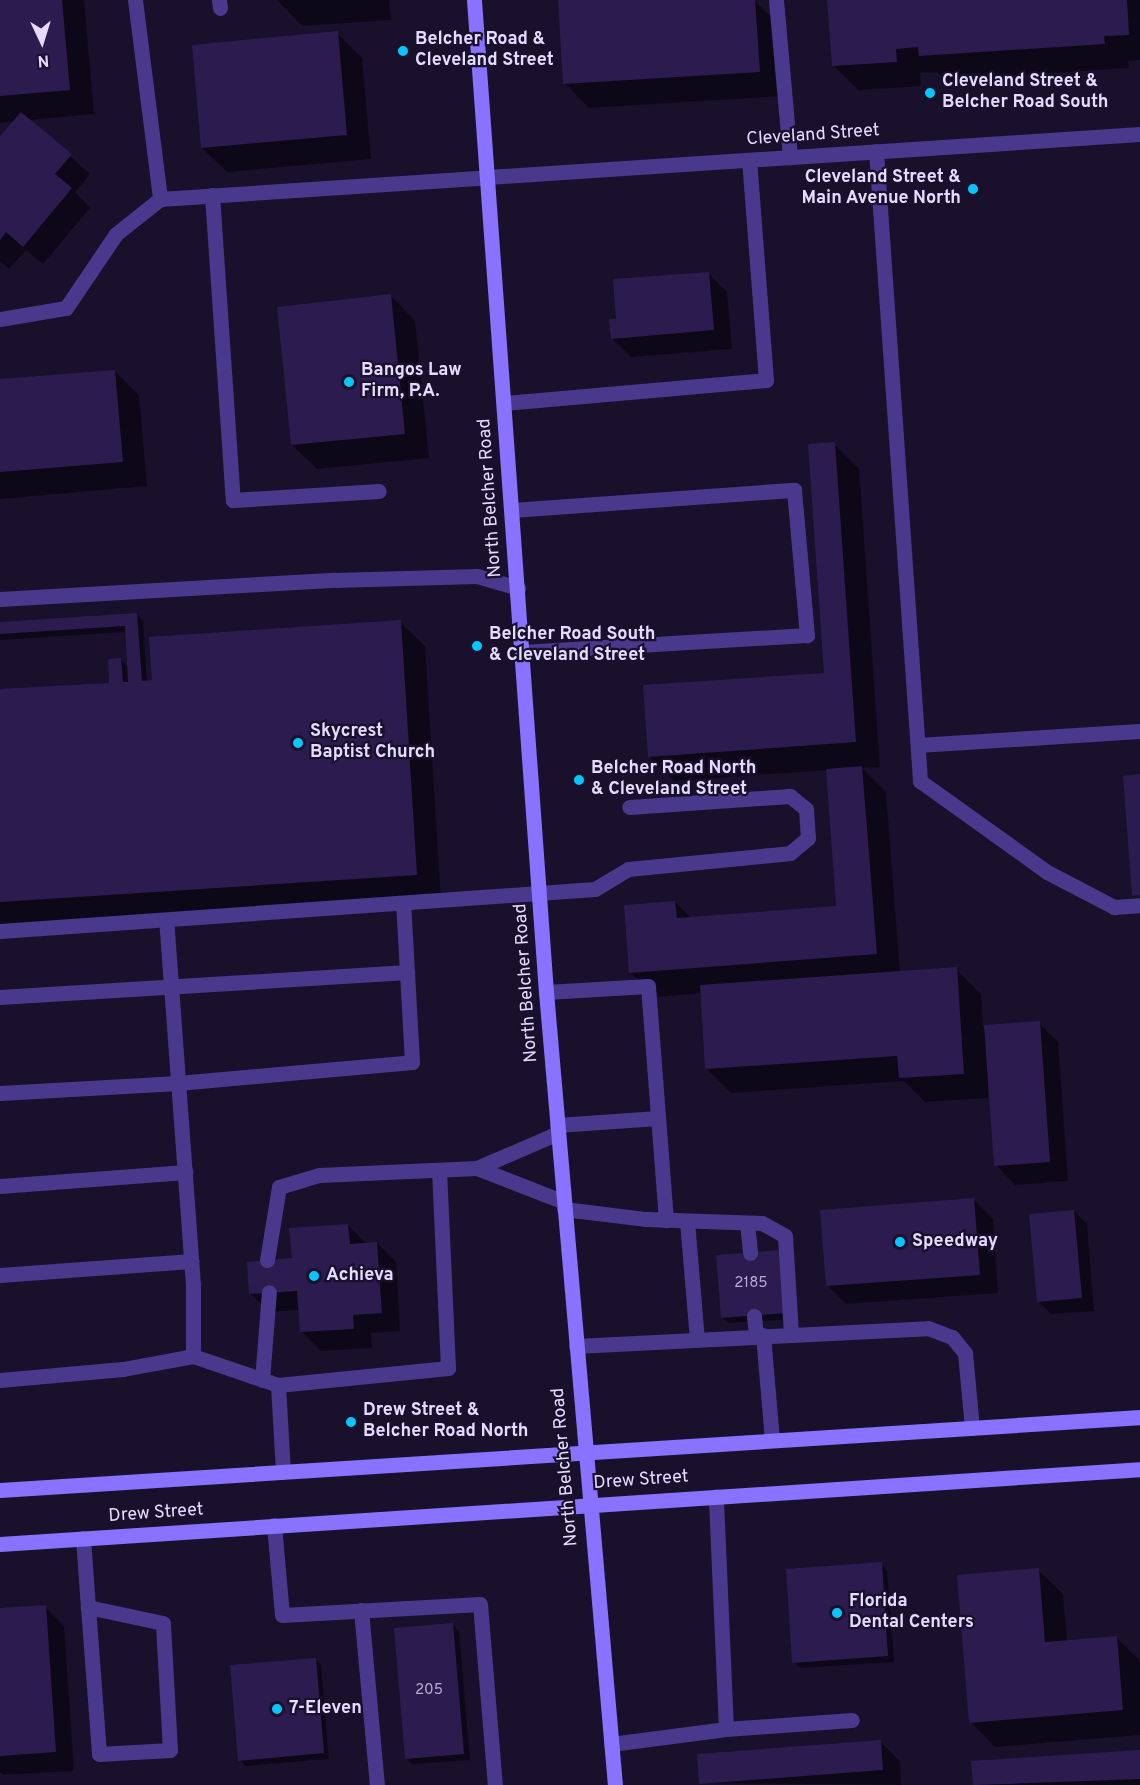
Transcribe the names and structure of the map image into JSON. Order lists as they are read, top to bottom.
{
  "streets": {
    "main road": ["North Belcher Road", "Drew Street"],
    "street": ["Cleveland Street"]
  },
  "crossings": [
    ["Cleveland Street", "North Belcher Road"],
    ["North Belcher Road", "Drew Street"]
  ],
  "places": [
    "Belcher Road & Cleveland Street",
    "Cleveland Street & Belcher Road South",
    "Cleveland Street & Main Avenue North",
    "Bangos Law Firm, P.A.",
    "Belcher Road South & Cleveland Street",
    "Skycrest Baptist Church",
    "Belcher Road North & Cleveland Street",
    "Speedway",
    "Achieva",
    "Drew Street & Belcher Road North",
    "Florida Dental Centers",
    "7-Eleven"
  ],
  "house_numbers": ["2185", "205"],
  "north": "bottom"
}
